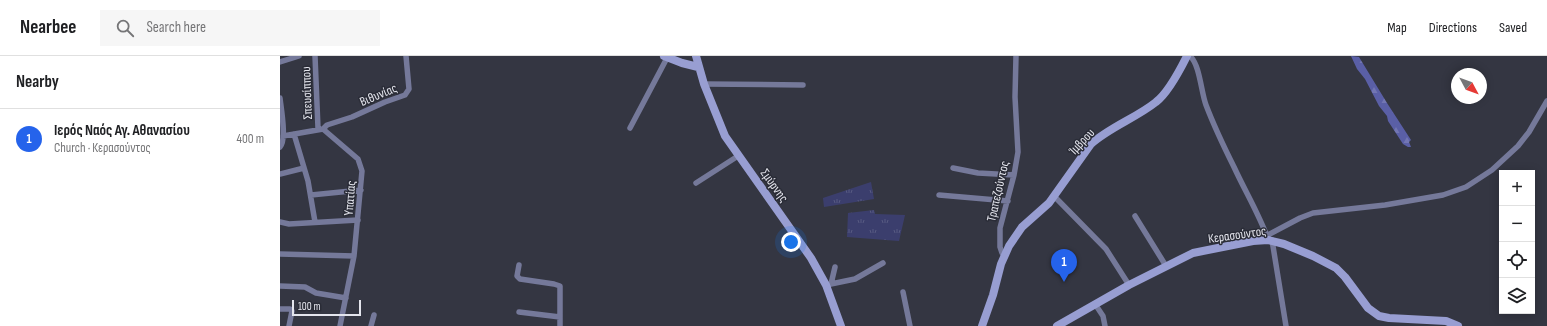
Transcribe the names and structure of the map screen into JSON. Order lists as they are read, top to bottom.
{
  "streets": {
    "street": [
      "Σπευσίππου",
      "Βιθυνίας",
      "Ίμβρου",
      "Σμύρνης",
      "Τραπεζούντος",
      "Υπατίας",
      "Κερασούντος"
    ]
  },
  "crossings": [
    ["Σπευσίππου", "Βιθυνίας"],
    ["Σπευσίππου", "Υπατίας"],
    ["Βιθυνίας", "Υπατίας"],
    ["Ίμβρου", "Τραπεζούντος"]
  ],
  "scale_bar": "100 m",
  "north": "bottom right",
  "page": {
    "header": "Nearbee",
    "search": "Search here",
    "nav": ["Map", "Directions", "Saved"],
    "heading": "Nearby",
    "list": [
      {
        "mark": "1",
        "name": "Ιερός Ναός Αγ. Αθανασίου",
        "note": "Church · Κερασούντος",
        "value": "400 m"
      }
    ],
    "map_buttons": ["+", "−"],
    "pins": "1",
    "scale": "100 m"
  }
}
